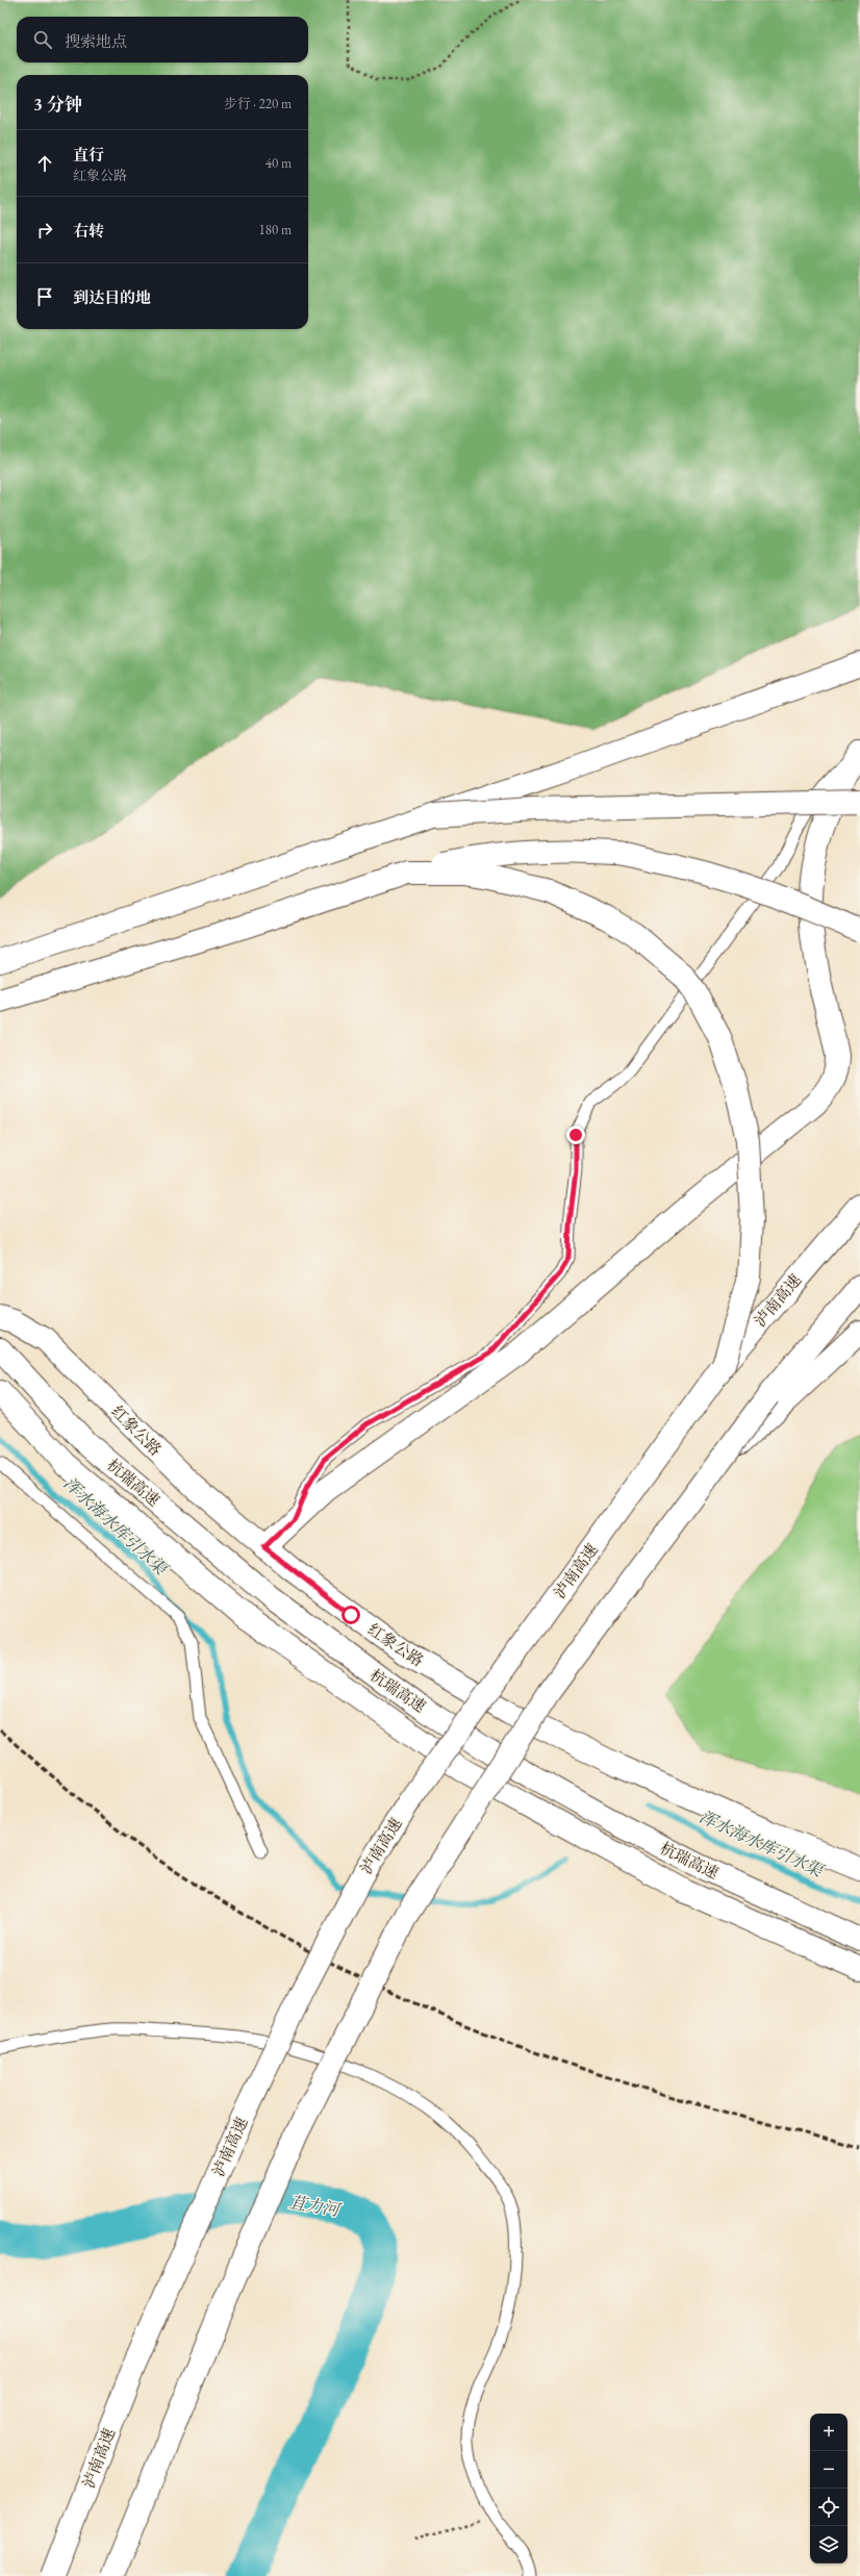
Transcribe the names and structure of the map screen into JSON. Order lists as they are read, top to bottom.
{
  "streets": {
    "main road": ["泸南高速", "红象公路", "杭瑞高速"]
  },
  "water": ["浑水海水库引水渠", "苴力河"],
  "page": {
    "search": "搜索地点",
    "heading": ["3 分钟", "步行 · 220 m"],
    "list": [
      ["直行", "红象公路", "40 m"],
      ["右转", "180 m"],
      "到达目的地"
    ],
    "map_buttons": ["+", "−"]
  }
}
